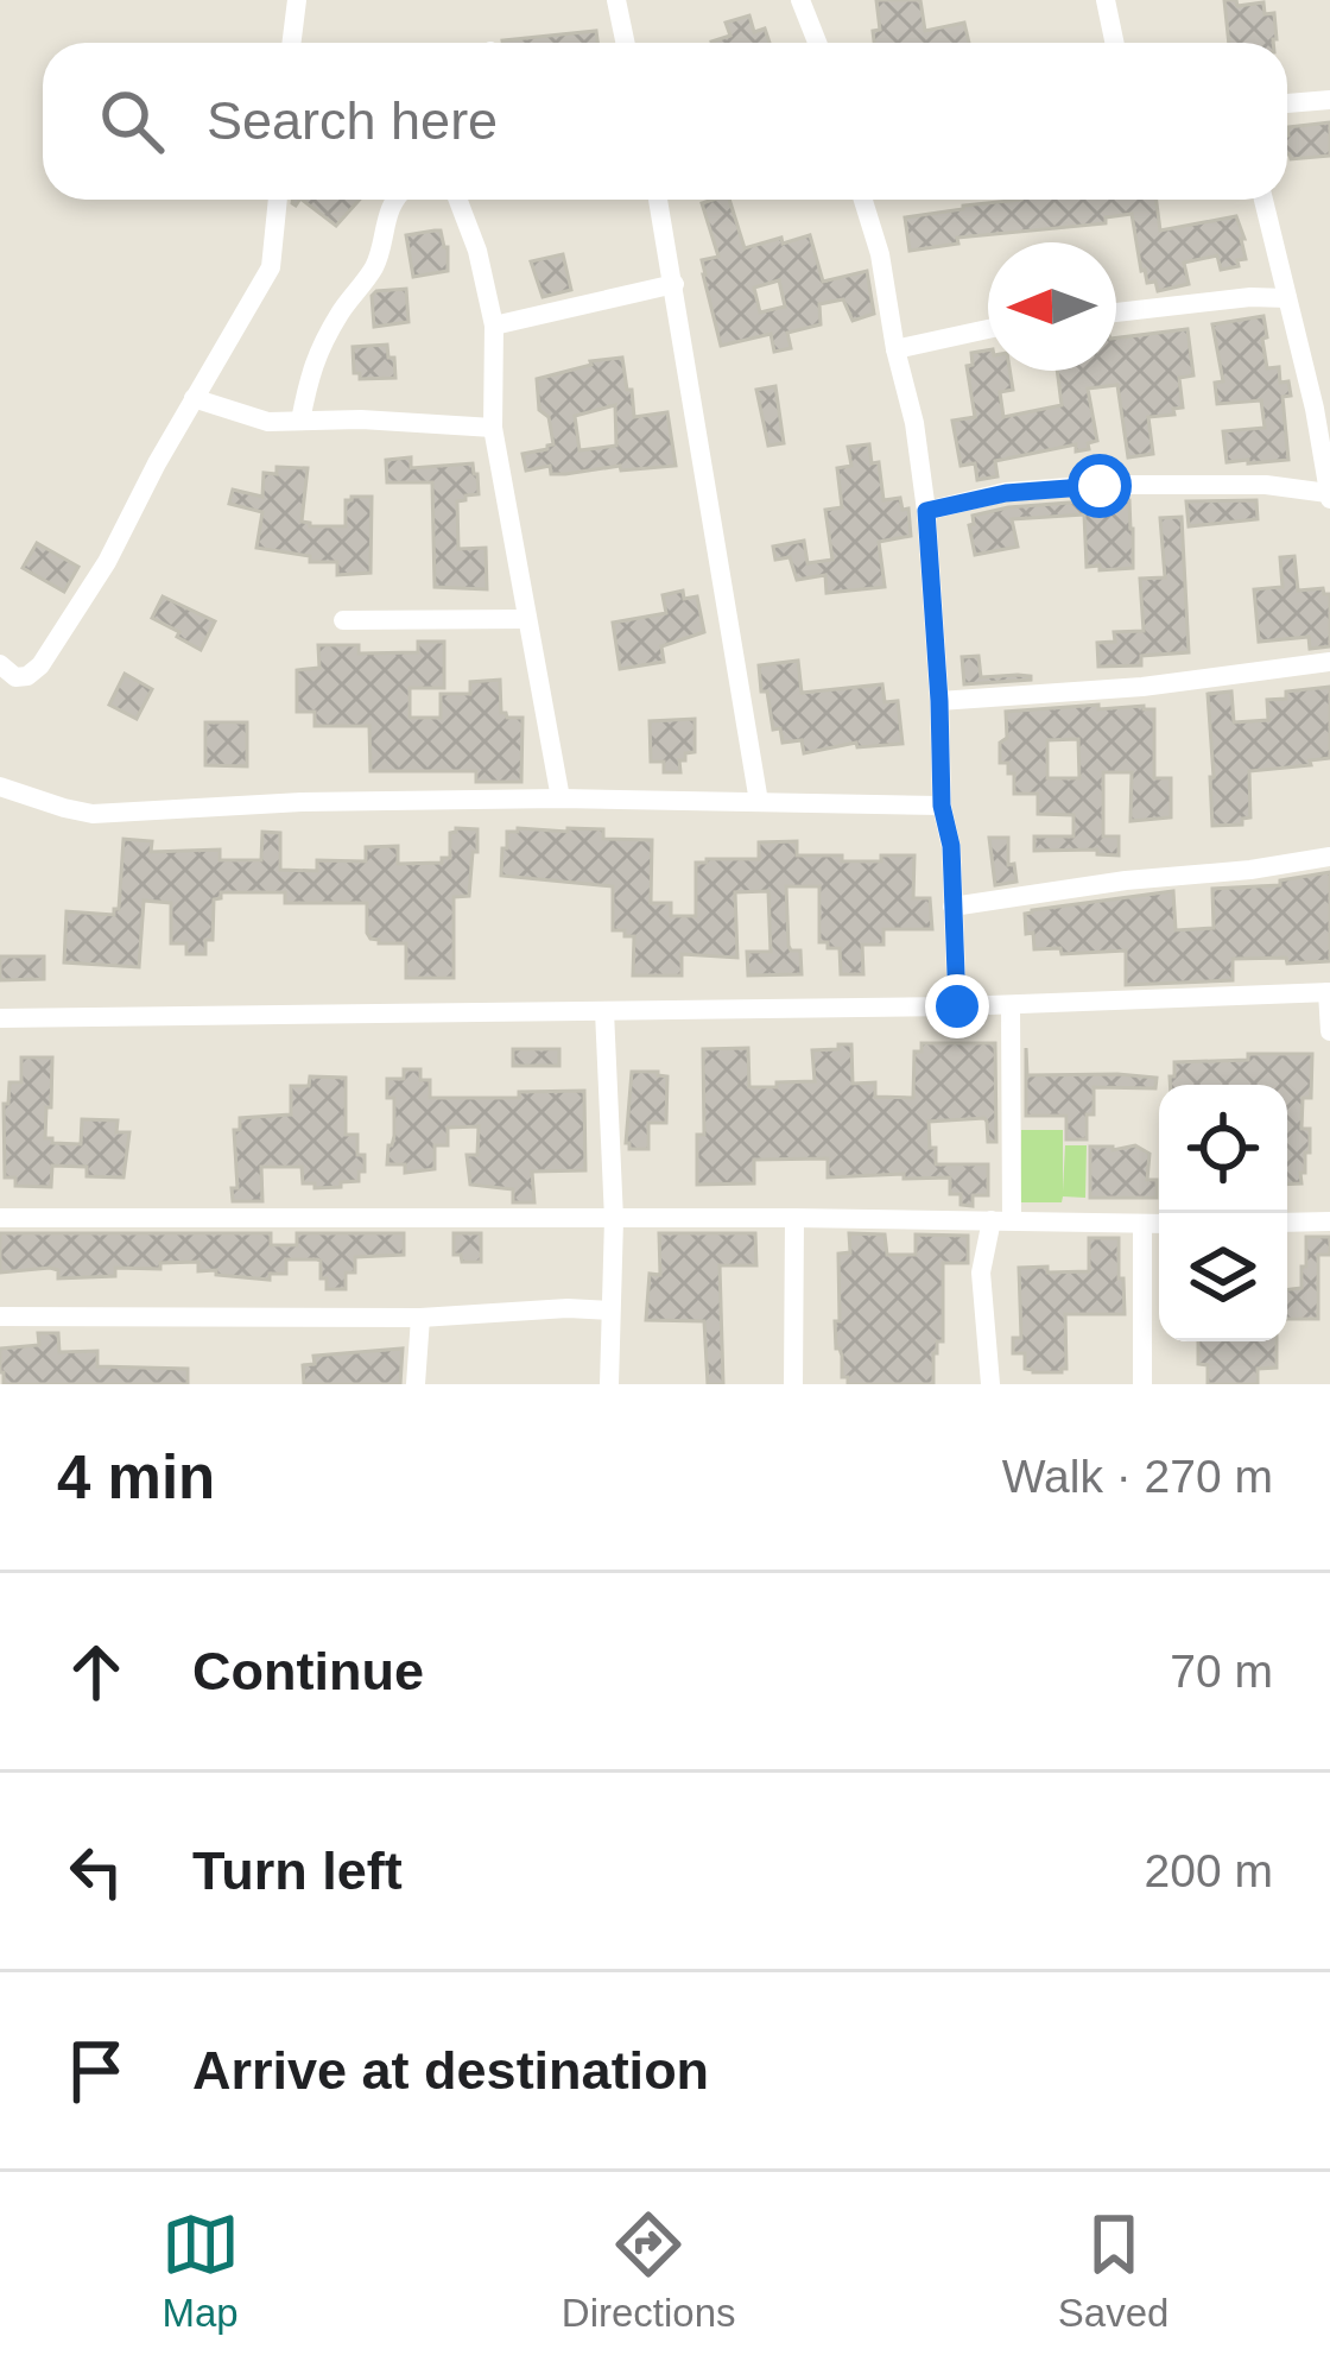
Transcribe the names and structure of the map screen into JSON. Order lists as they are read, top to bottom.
{
  "north": "left",
  "page": {
    "search": "Search here",
    "heading": ["4 min", "Walk · 270 m"],
    "list": [
      ["Continue", "70 m"],
      ["Turn left", "200 m"],
      "Arrive at destination"
    ],
    "nav": ["Map", "Directions", "Saved"]
  }
}
